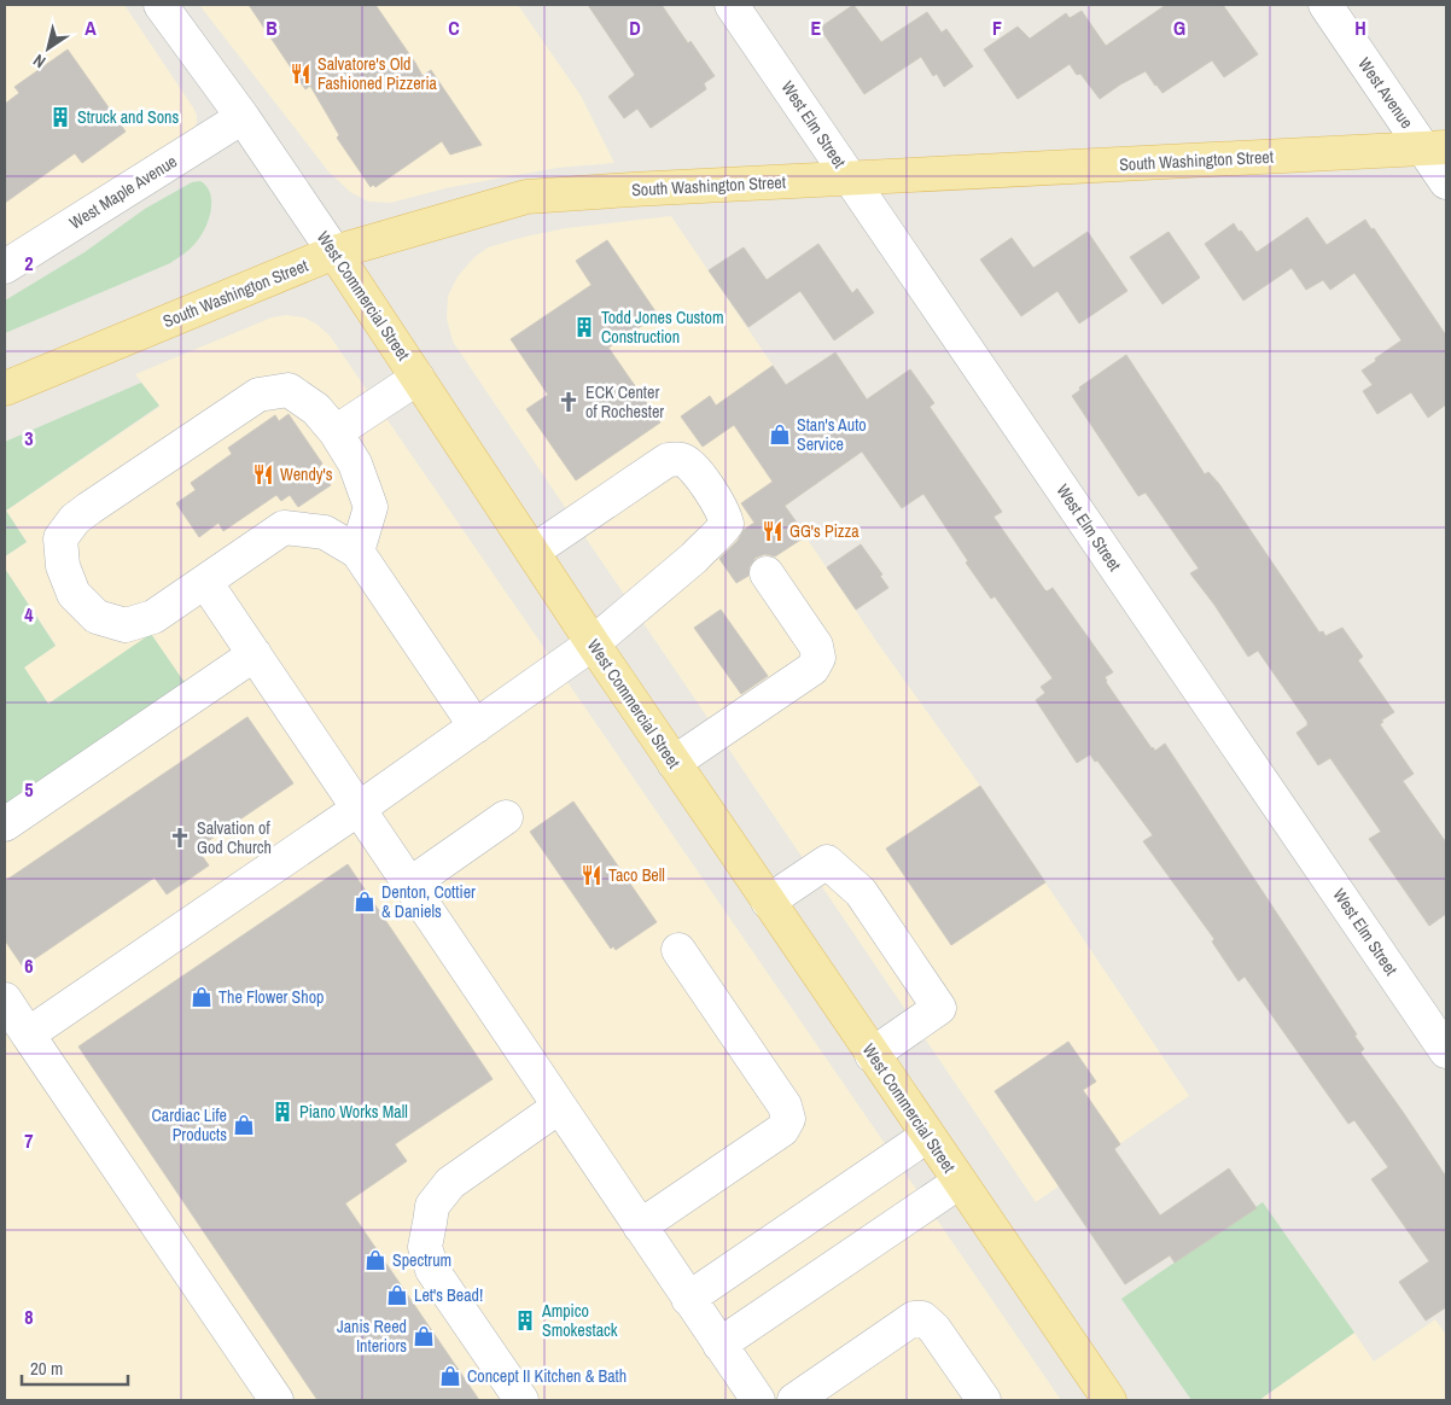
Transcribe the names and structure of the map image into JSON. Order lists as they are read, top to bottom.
{
  "streets": {
    "main road": ["South Washington Street", "West Commercial Street"],
    "street": ["West Avenue", "West Elm Street", "West Maple Avenue"]
  },
  "crossings": [
    ["West Avenue", "South Washington Street"],
    ["West Elm Street", "South Washington Street"],
    ["South Washington Street", "West Commercial Street"],
    ["West Maple Avenue", "West Commercial Street"]
  ],
  "places": {
    "restaurant": [
      "Salvatore's Old Fashioned Pizzeria",
      "Wendy's",
      "GG's Pizza",
      "Taco Bell"
    ],
    "building": [
      "Struck and Sons",
      "Todd Jones Custom Construction",
      "Piano Works Mall",
      "Ampico Smokestack"
    ],
    "church": ["ECK Center of Rochester", "Salvation of God Church"],
    "shop": [
      "Stan's Auto Service",
      "Denton, Cottier & Daniels",
      "The Flower Shop",
      "Cardiac Life Products",
      "Spectrum",
      "Let's Bead!",
      "Janis Reed Interiors",
      "Concept II Kitchen & Bath"
    ]
  },
  "scale_bar": "20 m",
  "north": "bottom left",
  "grid": {
    "columns": [
      "A",
      "B",
      "C",
      "D",
      "E",
      "F",
      "G",
      "H"
    ],
    "rows": [
      "2",
      "3",
      "4",
      "5",
      "6",
      "7",
      "8"
    ]
  }
}
